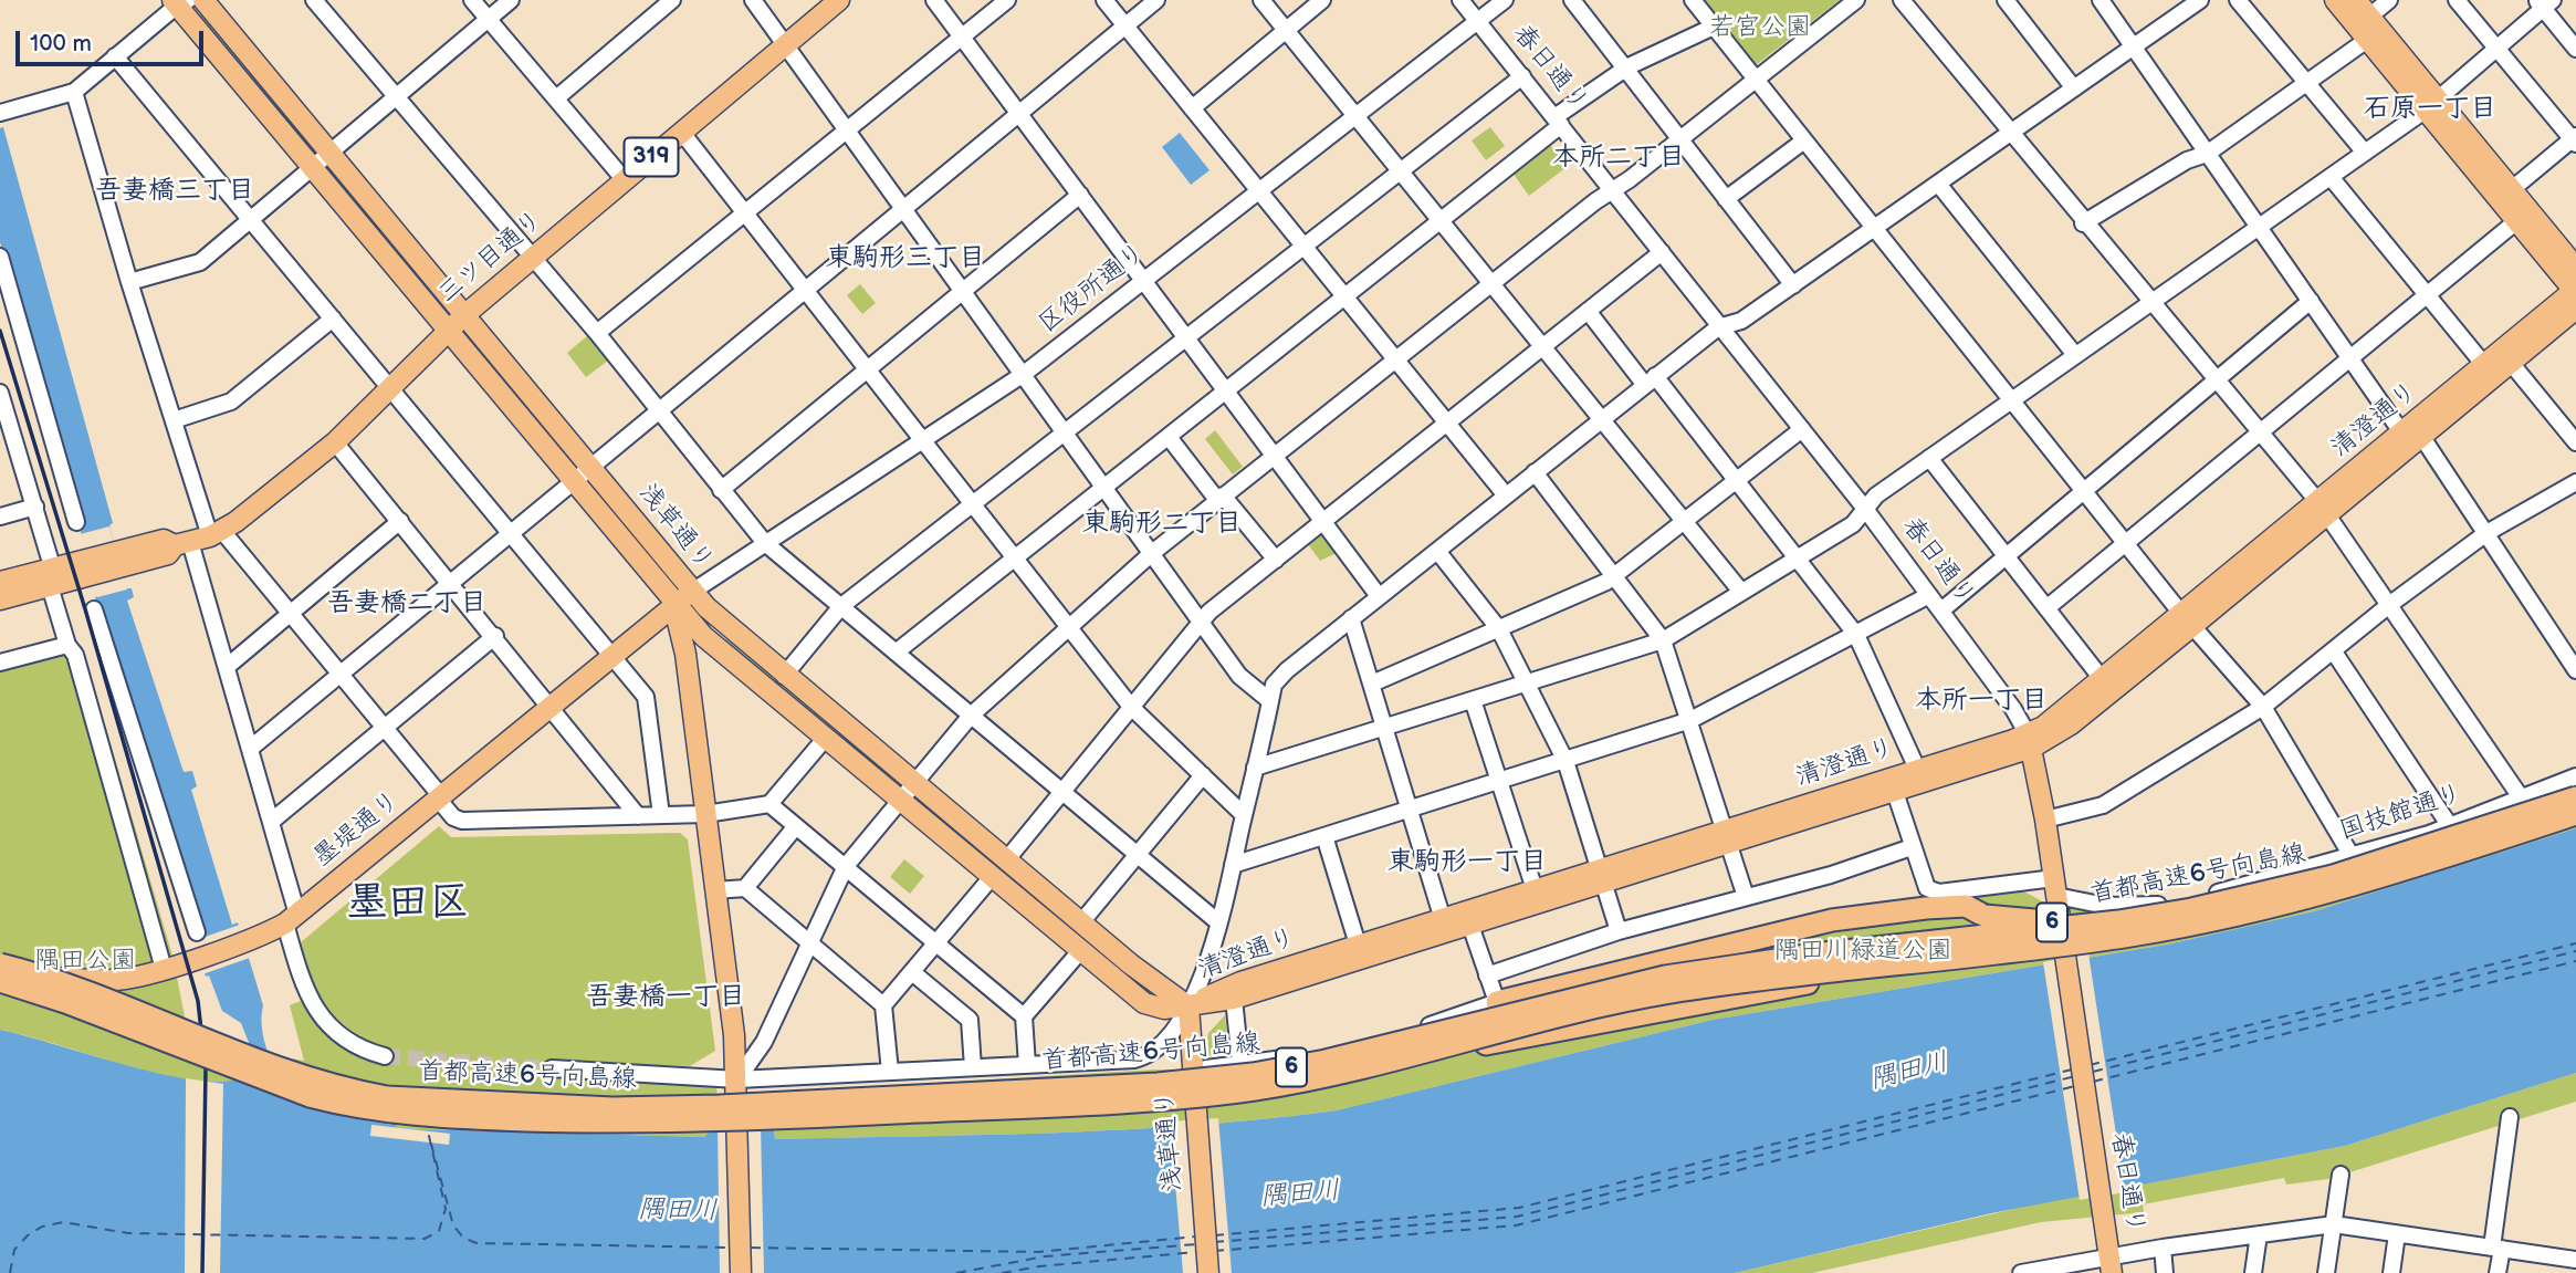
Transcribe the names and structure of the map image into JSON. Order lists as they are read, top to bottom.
{
  "streets": {
    "highway": ["首都高速6号向島線", "6"],
    "main road": [
      "春日通り",
      "319",
      "三ツ目通り",
      "清澄通り",
      "浅草通り",
      "墨堤通り"
    ],
    "street": ["区役所通り", "国技館通り"]
  },
  "crossings": [
    ["春日通り", "区役所通り"],
    ["春日通り", "清澄通り"],
    ["春日通り", "国技館通り"],
    ["三ツ目通り", "浅草通り"],
    ["区役所通り", "浅草通り"],
    ["区役所通り", "墨堤通り"],
    ["清澄通り", "浅草通り"],
    ["浅草通り", "墨堤通り"],
    ["首都高速6号向島線", "6"]
  ],
  "districts": [
    "石原一丁目",
    "本所二丁目",
    "吾妻橋三丁目",
    "東駒形三丁目",
    "東駒形二丁目",
    "吾妻橋二丁目",
    "本所一丁目",
    "東駒形一丁目",
    "墨田区",
    "吾妻橋一丁目"
  ],
  "water": ["隅田川"],
  "parks": ["若宮公園", "隅田川緑道公園", "隅田公園"],
  "scale_bar": "100 m"
}
